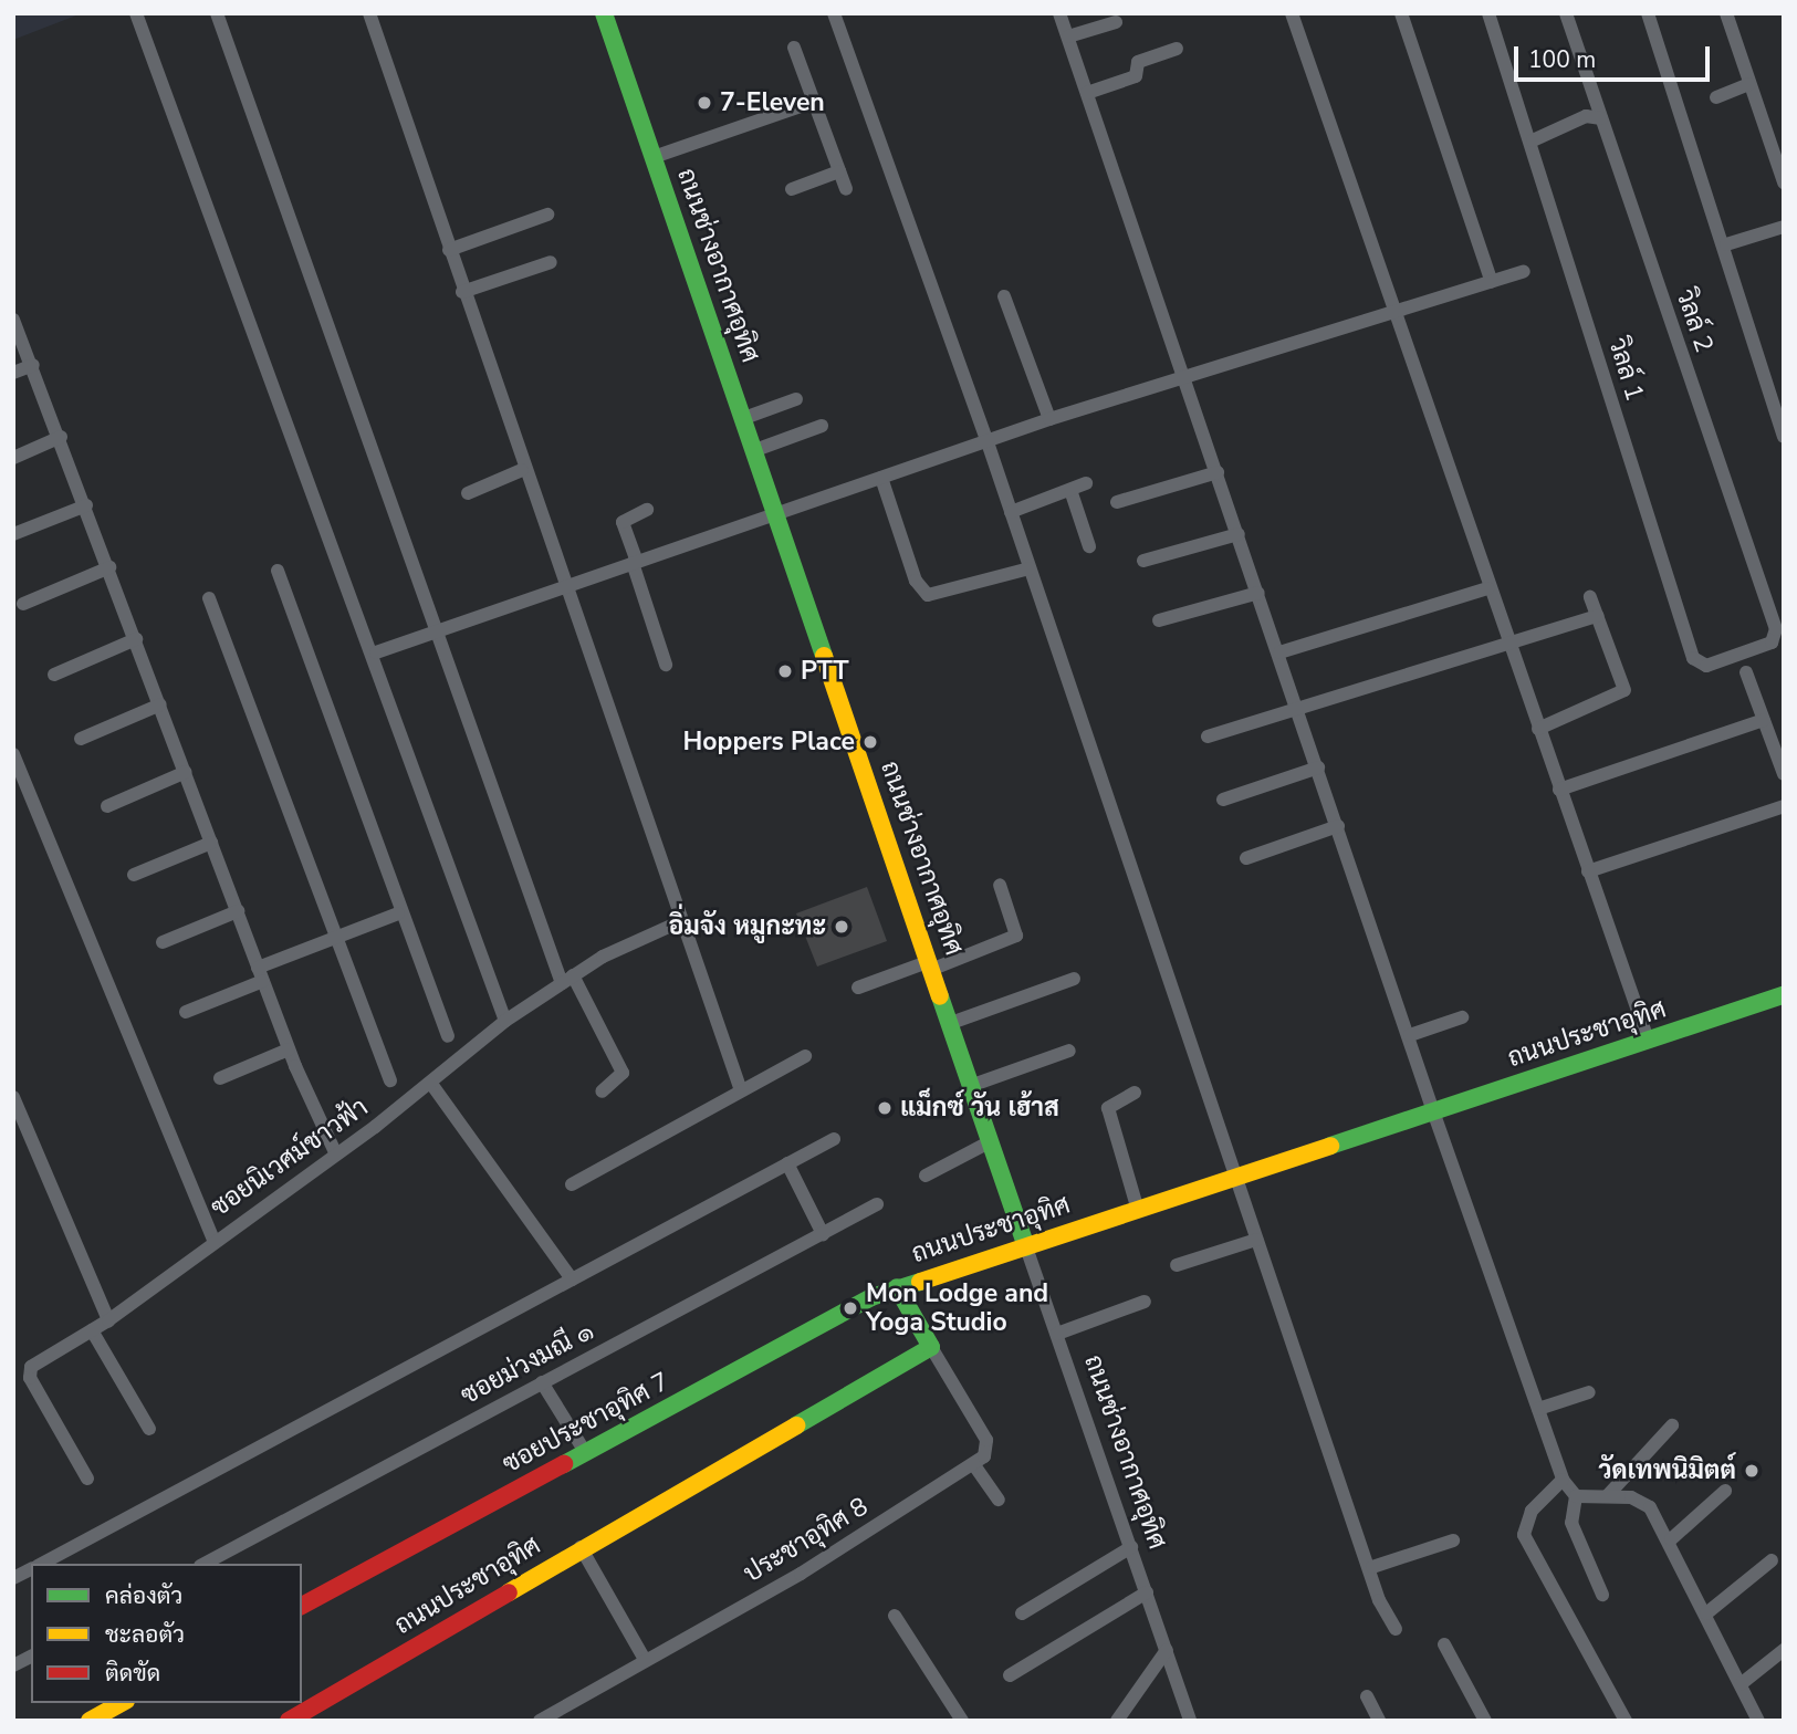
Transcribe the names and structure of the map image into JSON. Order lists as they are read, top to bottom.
{
  "streets": {
    "street": [
      "ถนนช่างอากาศอุทิศ",
      "วิลล์ 2",
      "วิลล์ 1",
      "ถนนประชาอุทิศ",
      "ซอยนิเวศม์ชาวฟ้า",
      "ซอยม่วงมณี ๑",
      "ซอยประชาอุทิศ 7",
      "ประชาอุทิศ 8"
    ]
  },
  "crossings": [
    ["ถนนช่างอากาศอุทิศ", "ถนนประชาอุทิศ"],
    ["วิลล์ 2", "วิลล์ 1"],
    ["ถนนประชาอุทิศ", "ซอยประชาอุทิศ 7"]
  ],
  "places": [
    "7-Eleven",
    "PTT",
    "Hoppers Place",
    "อิ่มจัง หมูกะทะ",
    "แม็กซ์ วัน เฮ้าส",
    "Mon Lodge and Yoga Studio",
    "วัดเทพนิมิตต์"
  ],
  "legend": ["คล่องตัว", "ชะลอตัว", "ติดขัด"],
  "scale_bar": "100 m"
}
